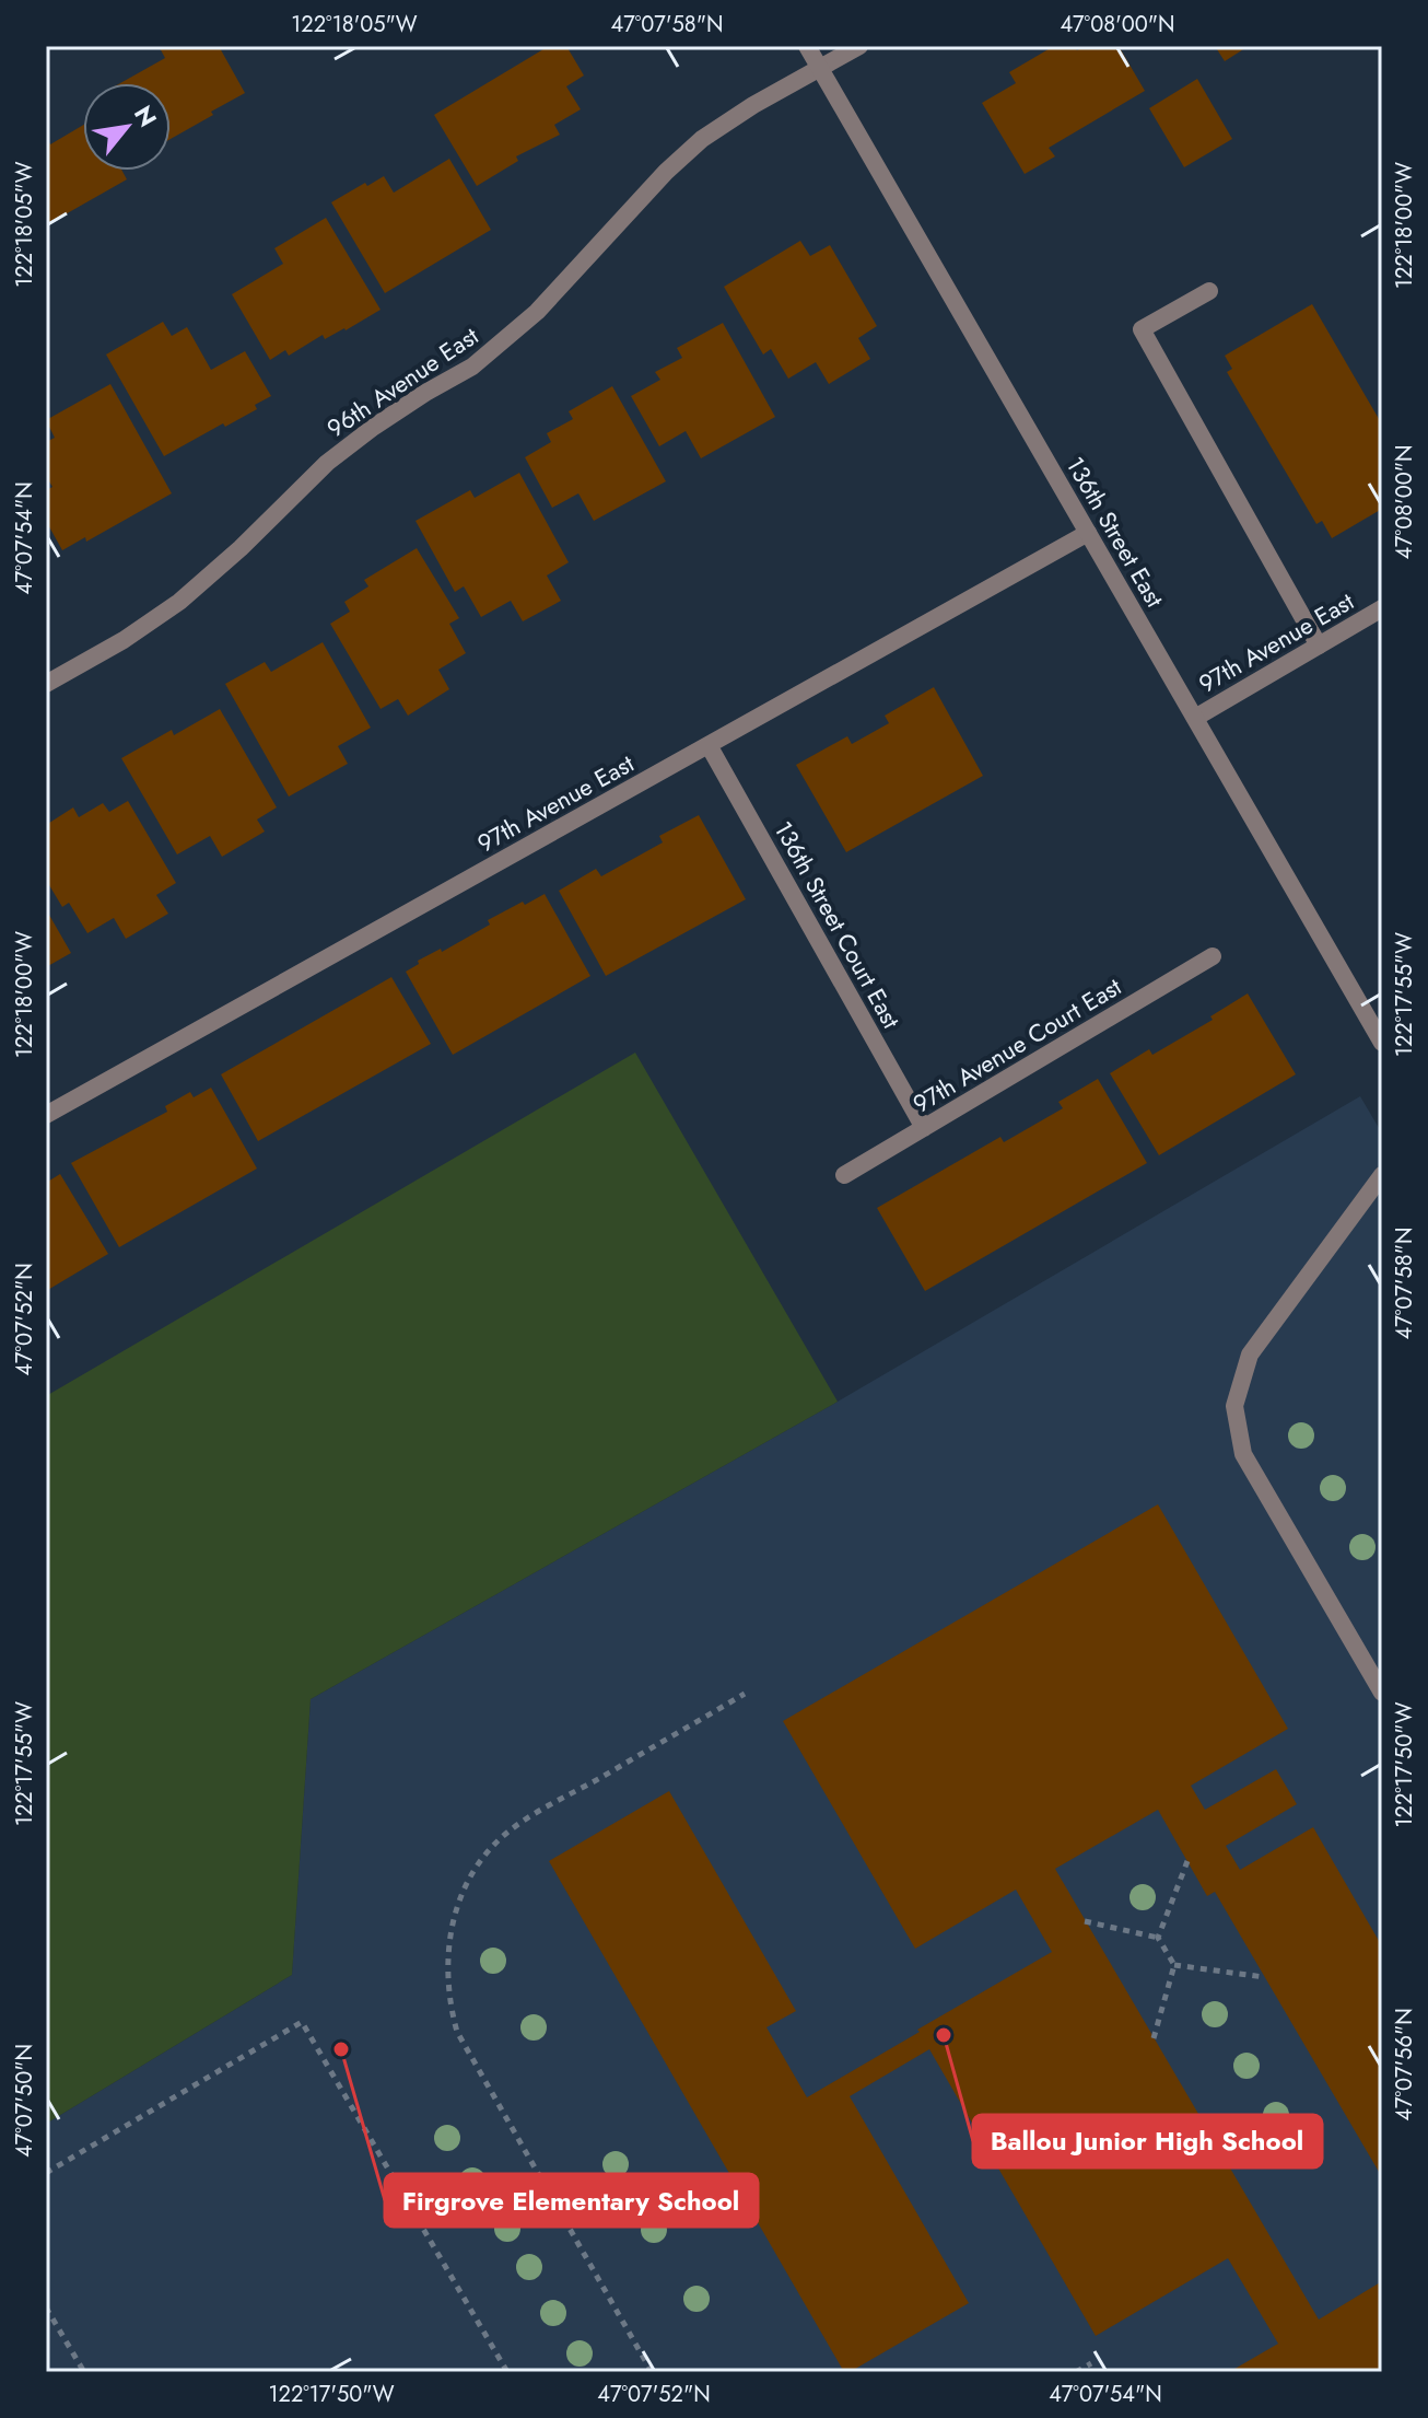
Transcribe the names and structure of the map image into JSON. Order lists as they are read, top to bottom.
{
  "streets": {
    "street": [
      "96th Avenue East",
      "136th Street East",
      "97th Avenue East",
      "136th Street Court East",
      "97th Avenue Court East"
    ]
  },
  "crossings": [
    ["96th Avenue East", "136th Street East"],
    ["136th Street East", "97th Avenue East"],
    ["97th Avenue East", "136th Street Court East"],
    ["136th Street Court East", "97th Avenue Court East"]
  ],
  "places": ["Ballou Junior High School", "Firgrove Elementary School"],
  "north": "top right",
  "coordinates": [
    "122°18'05\"W",
    "47°07'58\"N",
    "47°08'00\"N",
    "122°18'00\"W",
    "47°07'54\"N",
    "122°17'55\"W",
    "47°07'52\"N",
    "122°17'50\"W",
    "47°07'56\"N",
    "47°07'50\"N"
  ]
}
